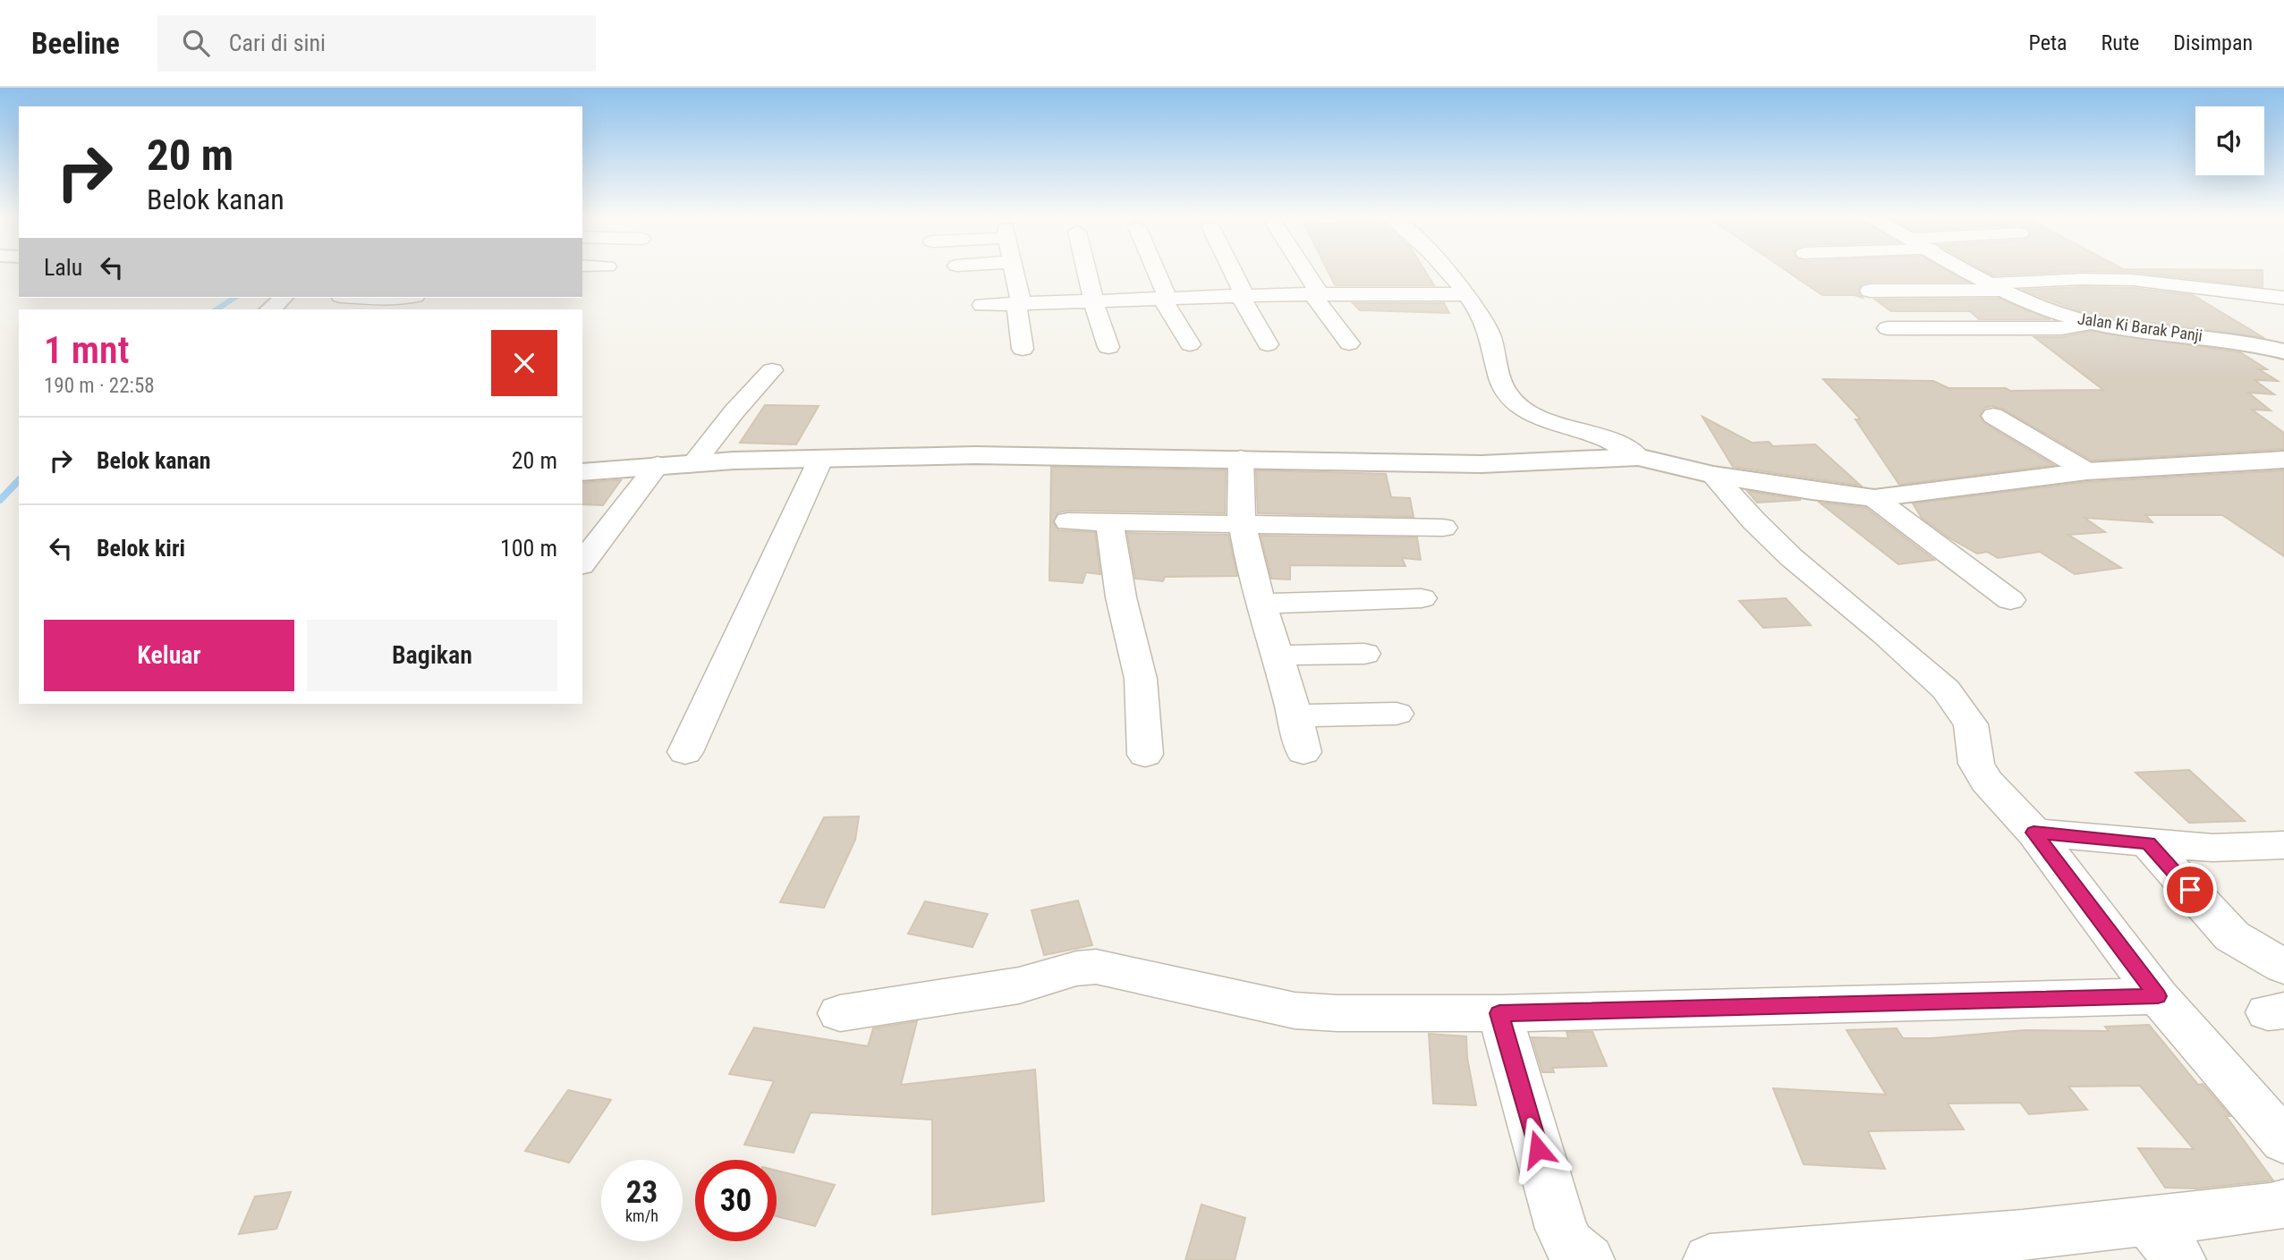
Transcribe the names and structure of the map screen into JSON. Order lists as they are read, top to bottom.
{
  "streets": {
    "street": ["Jalan Ki Barak Panji"]
  },
  "page": {
    "header": "Beeline",
    "search": "Cari di sini",
    "nav": ["Peta", "Rute", "Disimpan"],
    "turn": ["20 m", "Belok kanan"],
    "then": "Lalu",
    "heading": ["1 mnt", "190 m · 22:58"],
    "list": [
      {
        "name": "Belok kanan",
        "value": "20 m"
      },
      {
        "name": "Belok kiri",
        "value": "100 m"
      }
    ],
    "buttons": ["Keluar", "Bagikan"],
    "speed": "23 km/h",
    "limit": "30"
  }
}
